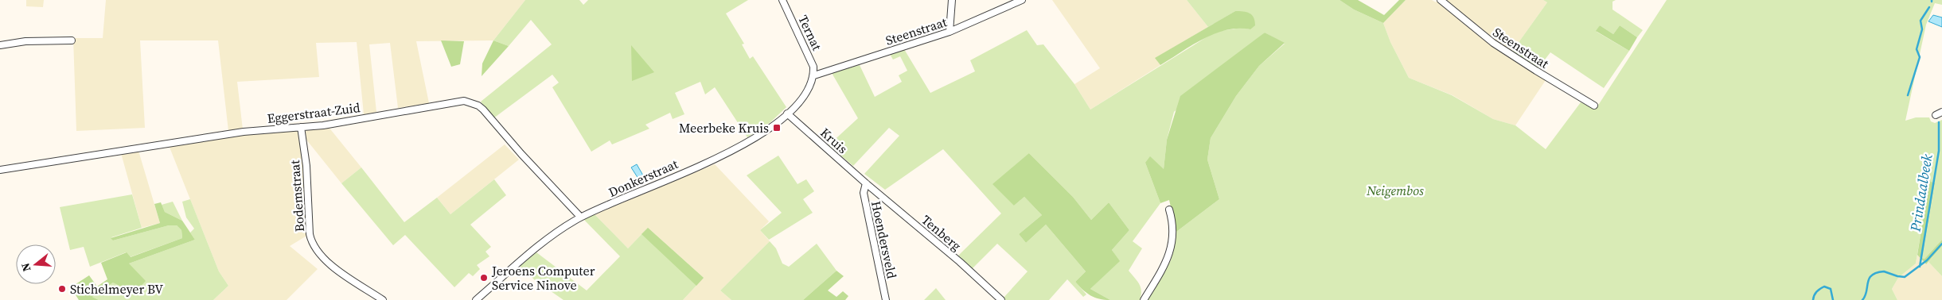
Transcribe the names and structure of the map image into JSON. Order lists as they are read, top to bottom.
{
  "streets": {
    "street": [
      "Steenstraat",
      "Ternat",
      "Eggerstraat-Zuid",
      "Kruis",
      "Donkerstraat",
      "Bodemstraat",
      "Tenberg",
      "Hoendersveld"
    ]
  },
  "crossings": [
    ["Steenstraat", "Ternat"],
    ["Steenstraat", "Donkerstraat"],
    ["Ternat", "Donkerstraat"],
    ["Eggerstraat-Zuid", "Donkerstraat"],
    ["Eggerstraat-Zuid", "Bodemstraat"],
    ["Kruis", "Donkerstraat"],
    ["Kruis", "Tenberg"],
    ["Kruis", "Hoendersveld"],
    ["Tenberg", "Hoendersveld"]
  ],
  "water": ["Prindaalbeek"],
  "parks": ["Neigembos"],
  "places": {
    "transit": ["Meerbeke Kruis"],
    "other": ["Jeroens Computer Service Ninove", "Stichelmeyer BV"]
  },
  "north": "left"
}
